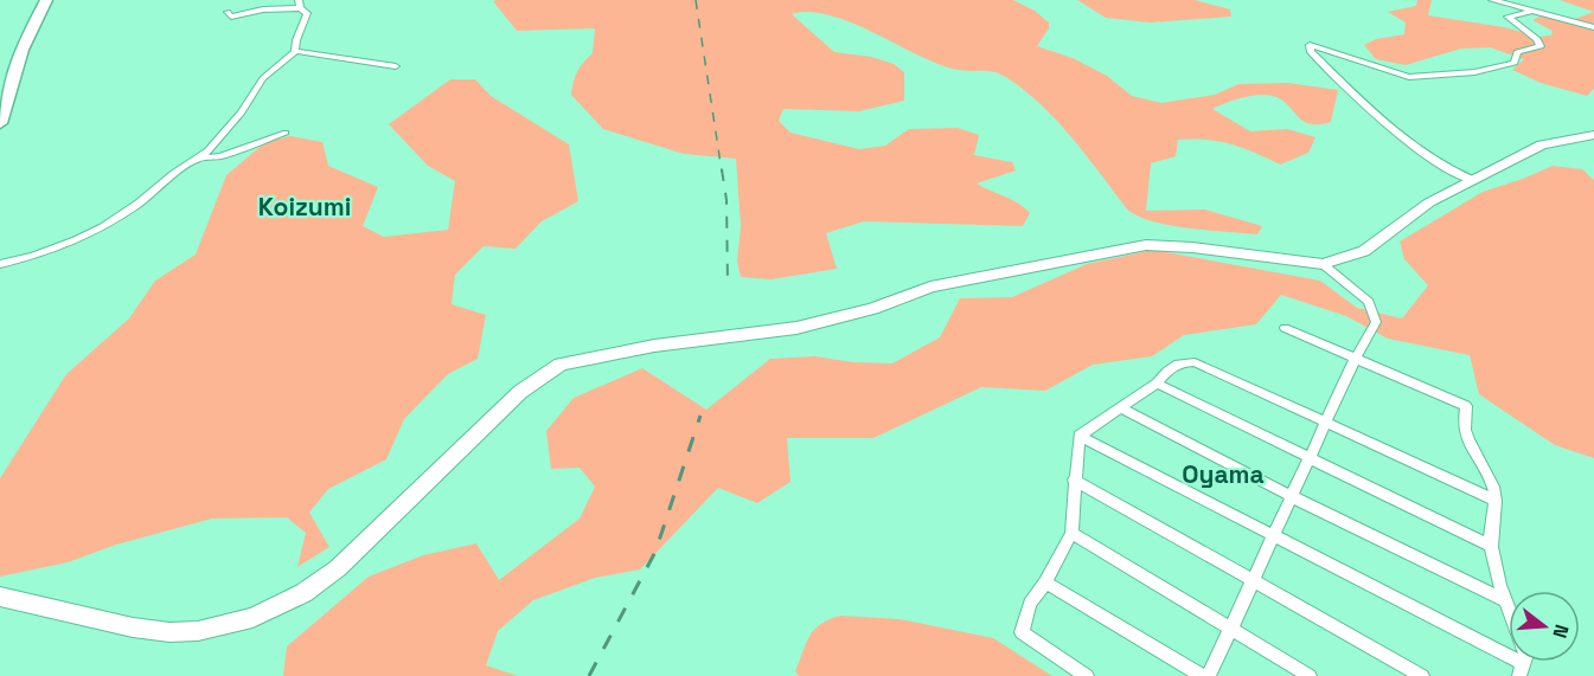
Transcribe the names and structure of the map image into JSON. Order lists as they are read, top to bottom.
{
  "districts": ["Koizumi", "Oyama"],
  "north": "right"
}
